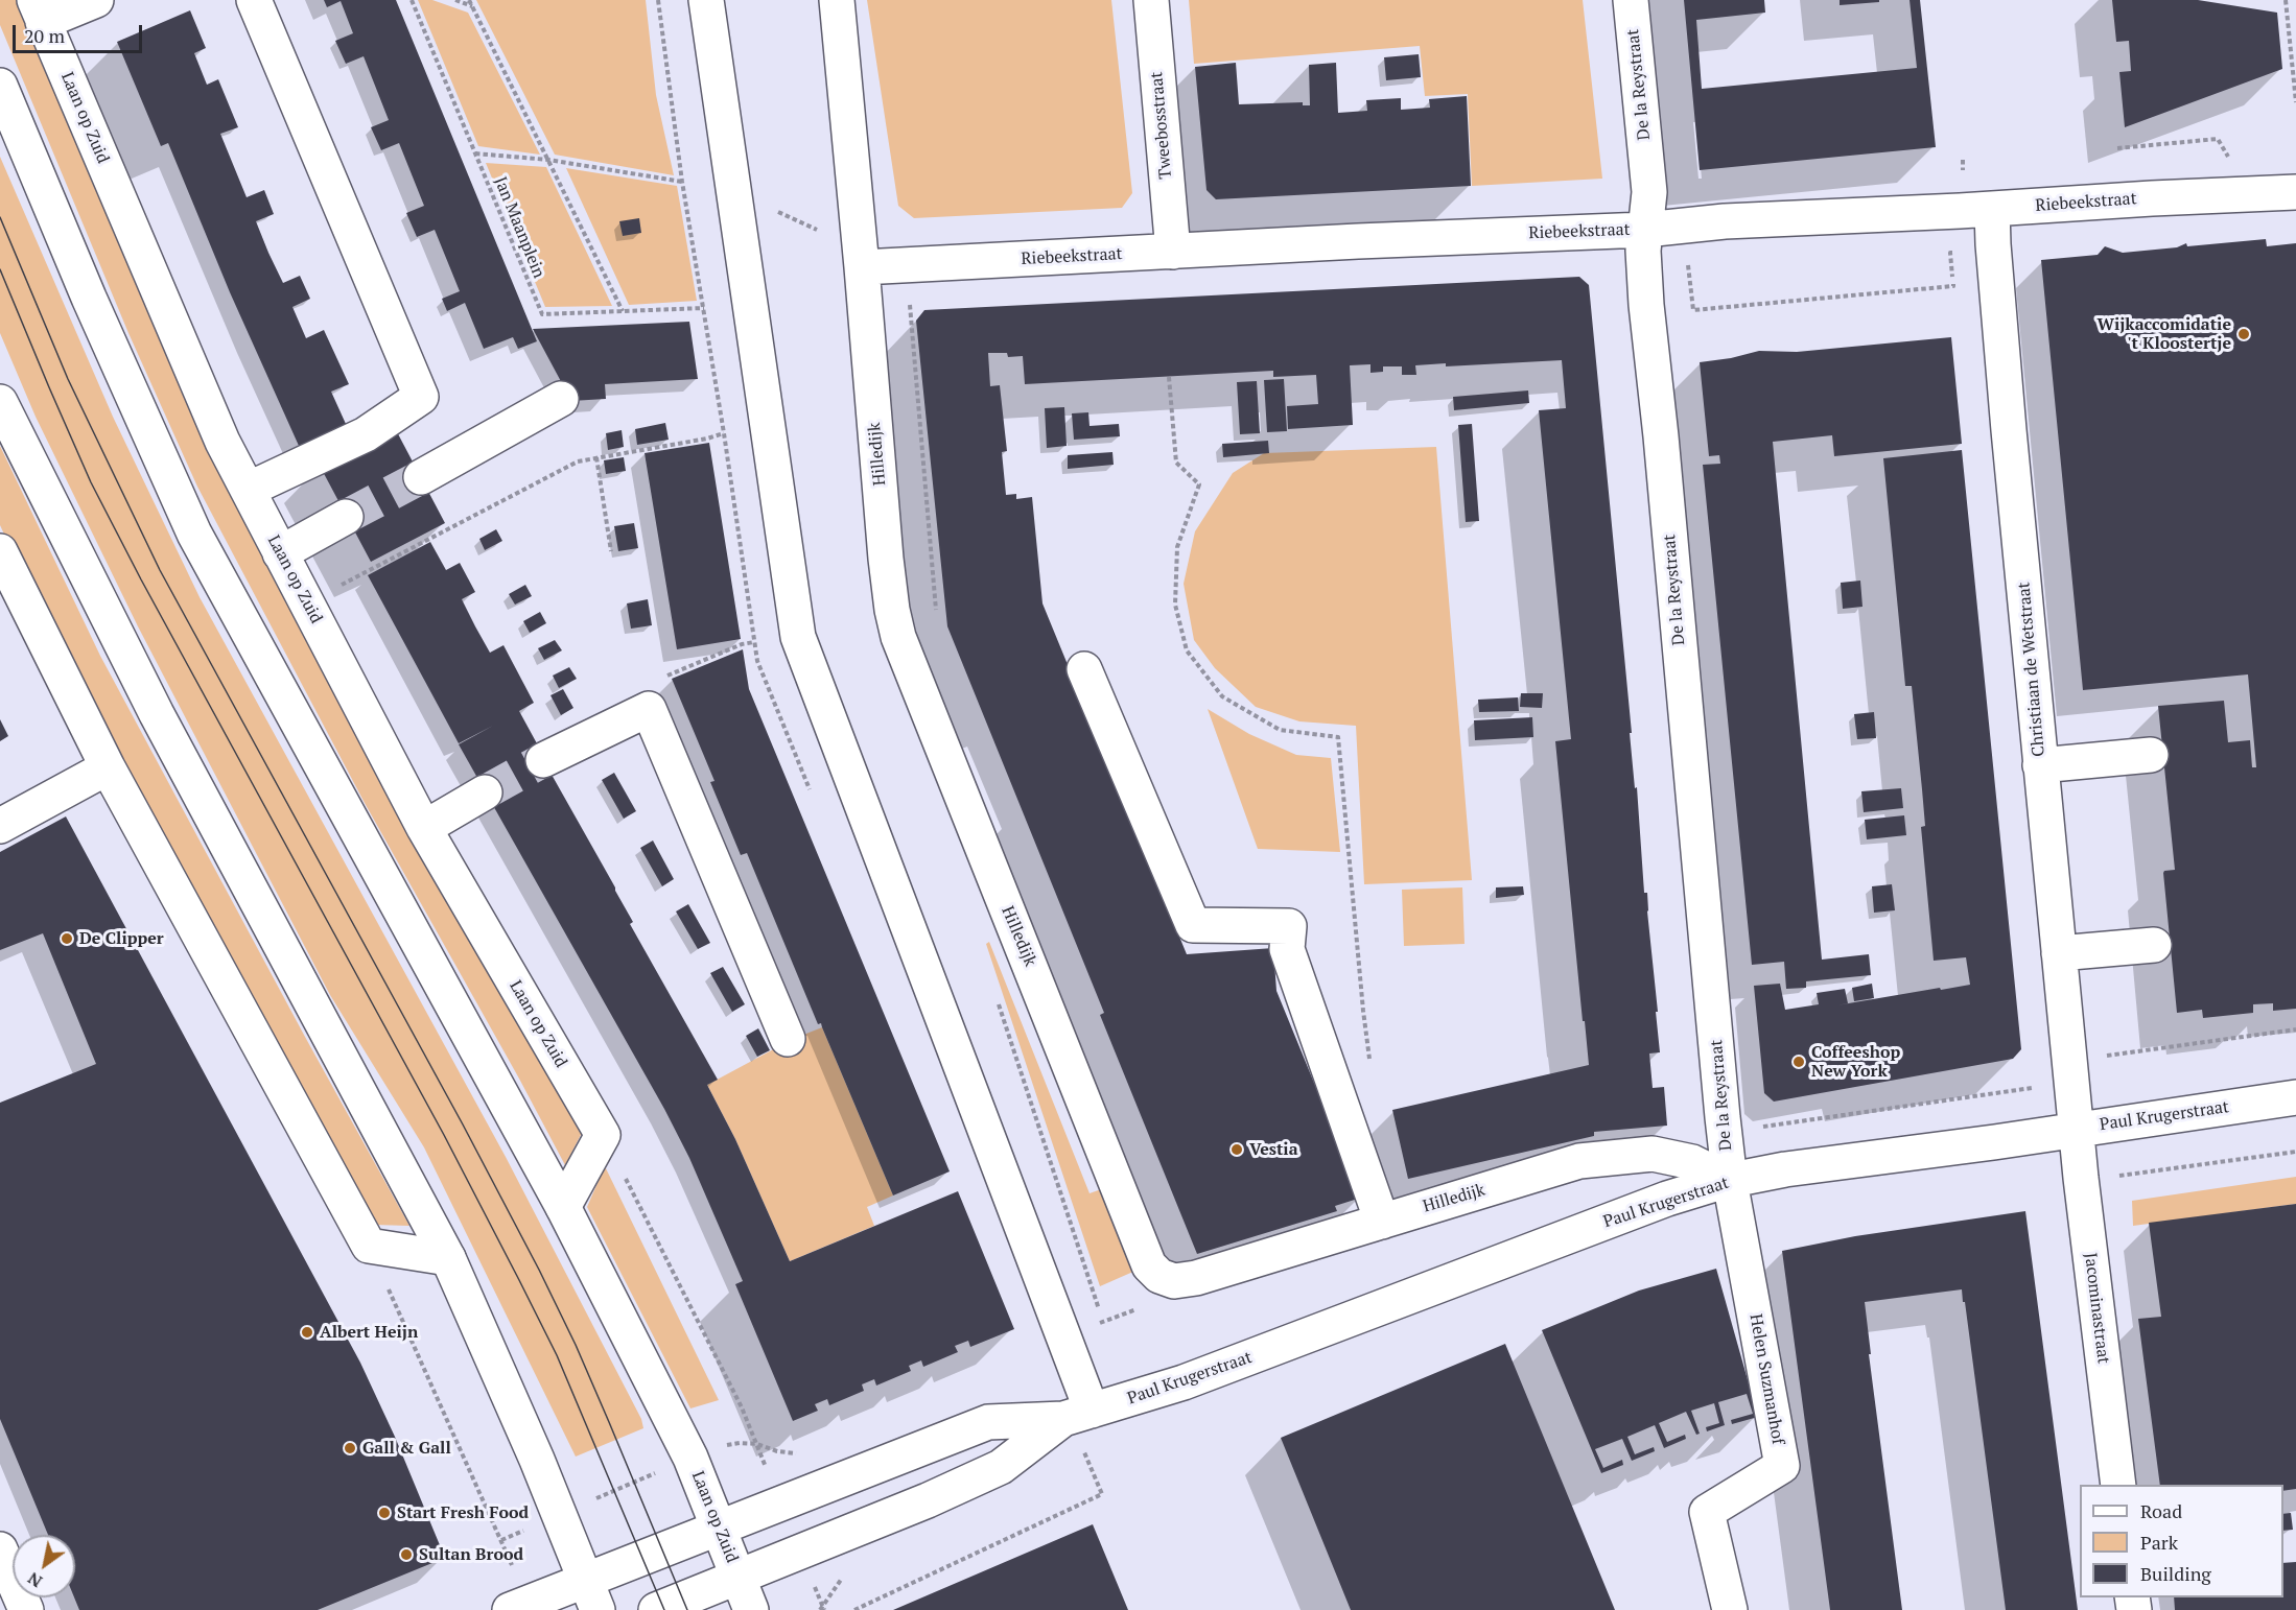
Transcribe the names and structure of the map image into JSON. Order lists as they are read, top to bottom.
{
  "streets": {
    "street": [
      "De la Reystraat",
      "Laan op Zuid",
      "Tweebosstraat",
      "Riebeekstraat",
      "Hilledijk",
      "Christiaan de Wetstraat",
      "Paul Krugerstraat",
      "Jacominastraat",
      "Helen Suzmanhof"
    ],
    "path": ["Jan Maanplein"]
  },
  "crossings": [
    ["De la Reystraat", "Riebeekstraat"],
    ["De la Reystraat", "Hilledijk"],
    ["De la Reystraat", "Paul Krugerstraat"],
    ["De la Reystraat", "Helen Suzmanhof"],
    ["Laan op Zuid", "Paul Krugerstraat"],
    ["Tweebosstraat", "Riebeekstraat"],
    ["Riebeekstraat", "Hilledijk"],
    ["Riebeekstraat", "Christiaan de Wetstraat"],
    ["Hilledijk", "Paul Krugerstraat"],
    ["Hilledijk", "Helen Suzmanhof"],
    ["Christiaan de Wetstraat", "Paul Krugerstraat"],
    ["Christiaan de Wetstraat", "Jacominastraat"],
    ["Paul Krugerstraat", "Jacominastraat"],
    ["Paul Krugerstraat", "Helen Suzmanhof"]
  ],
  "places": [
    "Wijkaccomidatie 't Kloostertje",
    "De Clipper",
    "Coffeeshop New York",
    "Vestia",
    "Albert Heijn",
    "Gall & Gall",
    "Start Fresh Food",
    "Sultan Brood"
  ],
  "legend": ["Road", "Park", "Building"],
  "scale_bar": "20 m",
  "north": "bottom left"
}
